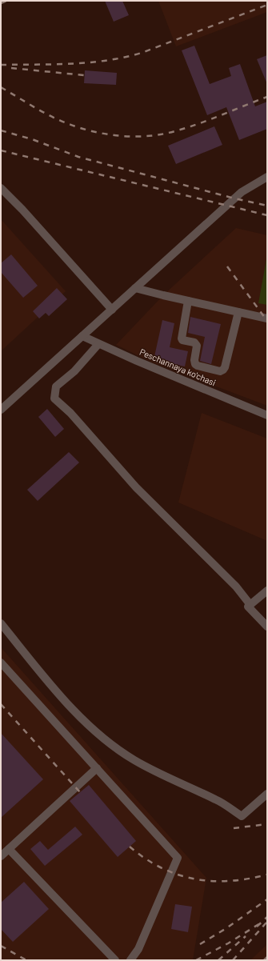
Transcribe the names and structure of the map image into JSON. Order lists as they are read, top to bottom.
{
  "streets": {
    "street": ["Peschannaya ko'chasi"]
  }
}
